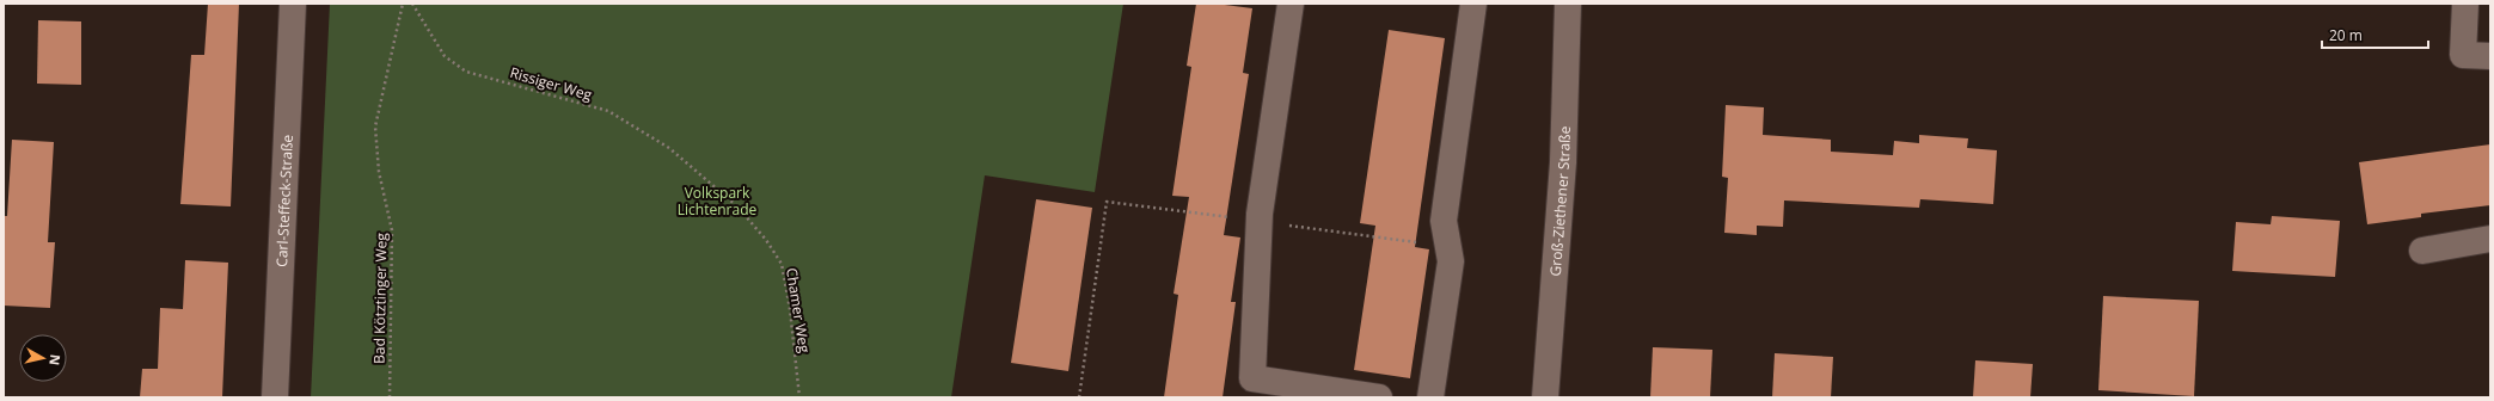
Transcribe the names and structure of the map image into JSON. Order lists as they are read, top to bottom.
{
  "streets": {
    "street": ["Carl-Steffeck-Straße", "Groß-Ziethener Straße"],
    "path": ["Rissiger Weg", "Bad Kötztinger Weg", "Chamer Weg"]
  },
  "crossings": [
    ["Rissiger Weg", "Chamer Weg"]
  ],
  "parks": ["Volkspark Lichtenrade"],
  "scale_bar": "20 m",
  "north": "right"
}
